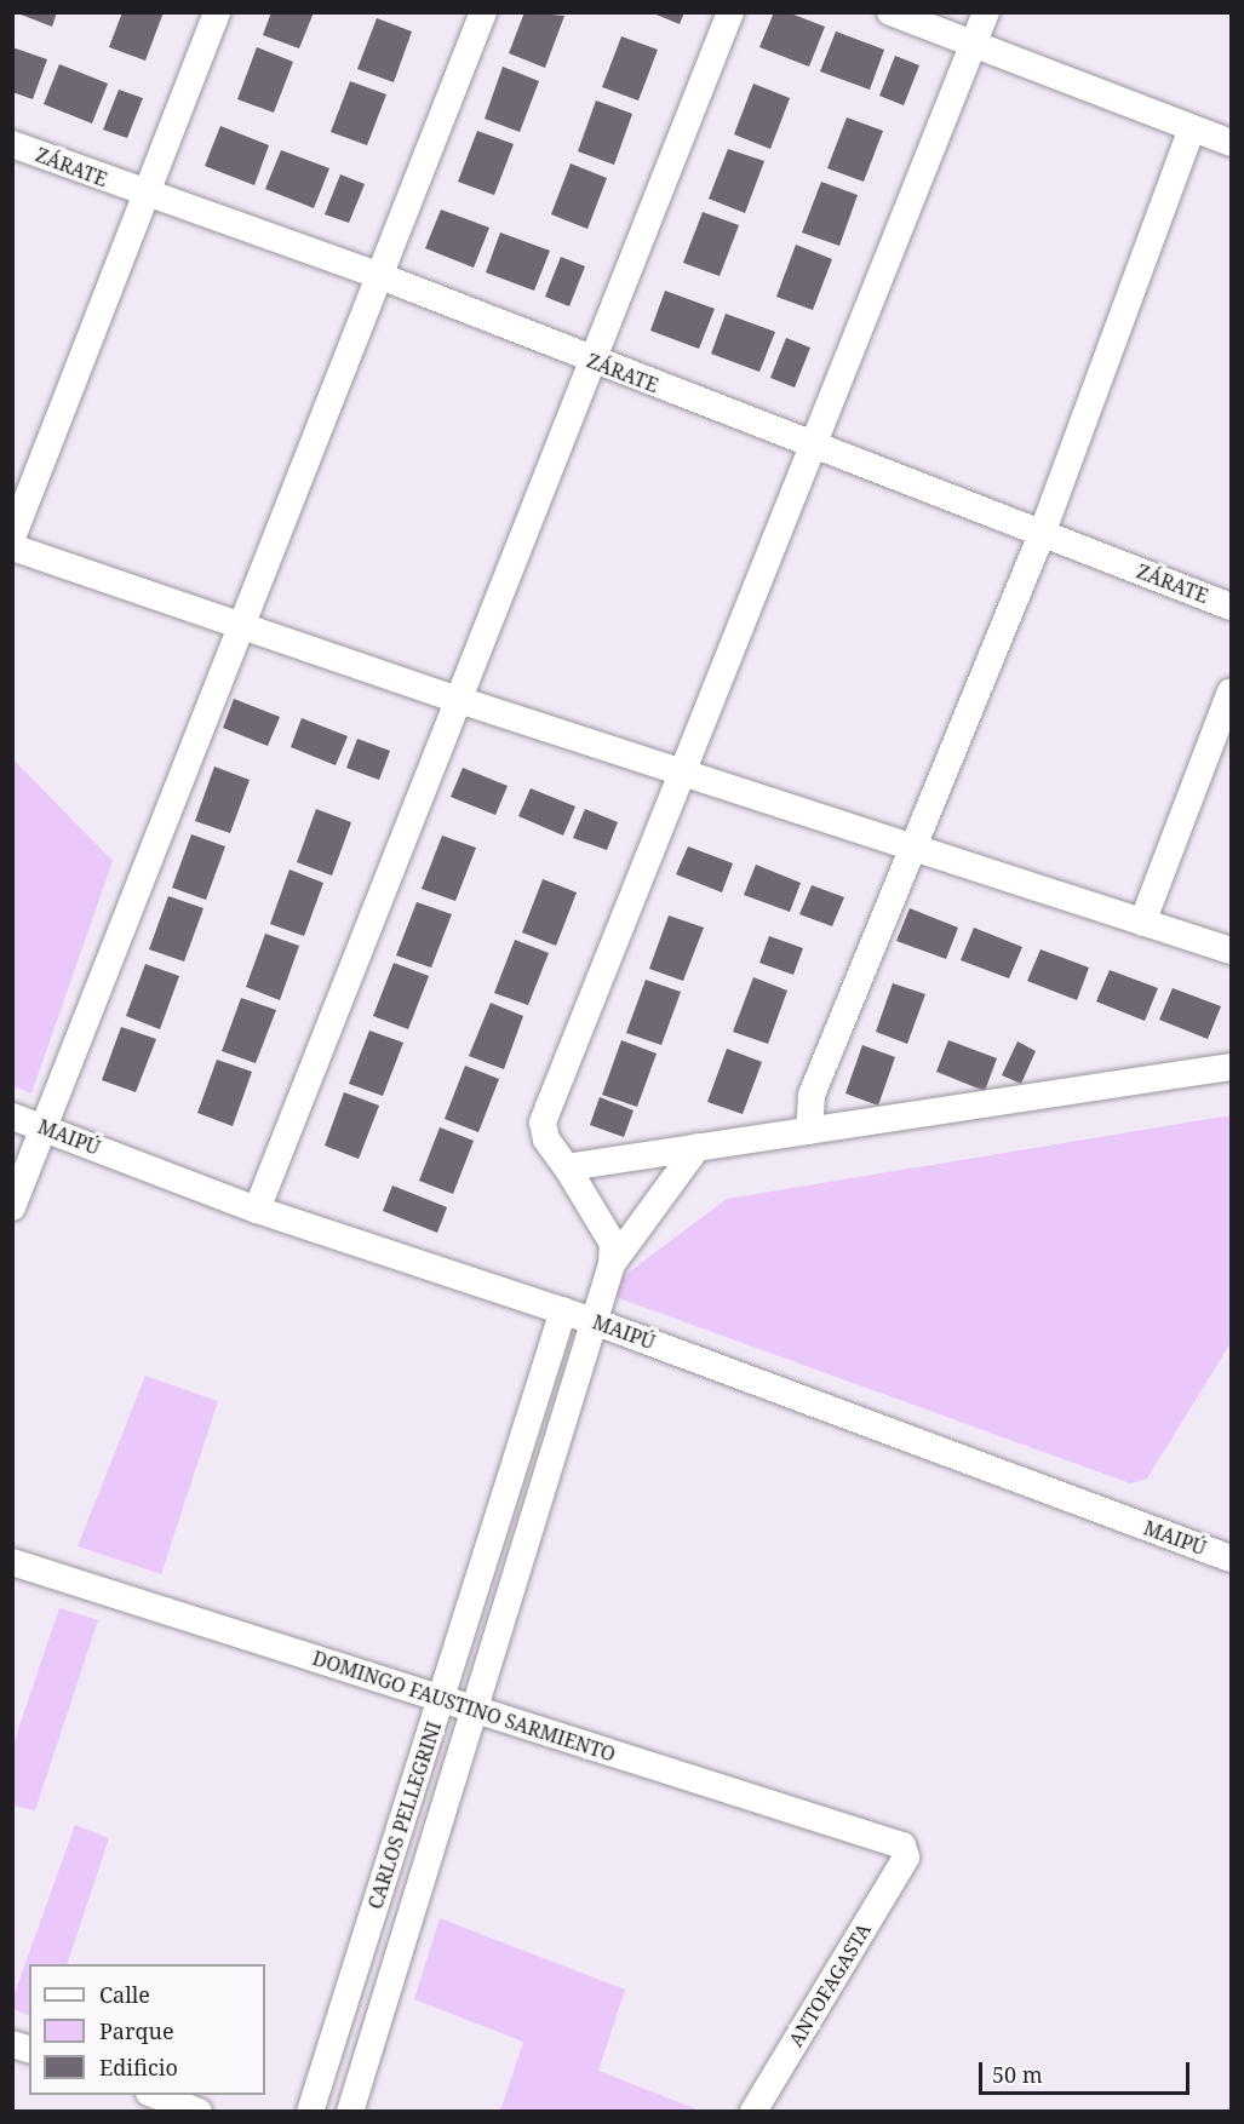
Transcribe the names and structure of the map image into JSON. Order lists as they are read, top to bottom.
{
  "streets": {
    "street": [
      "ZÁRATE",
      "MAIPÚ",
      "DOMINGO FAUSTINO SARMIENTO",
      "CARLOS PELLEGRINI",
      "ANTOFAGASTA"
    ]
  },
  "crossings": [
    ["MAIPÚ", "CARLOS PELLEGRINI"],
    ["DOMINGO FAUSTINO SARMIENTO", "CARLOS PELLEGRINI"],
    ["DOMINGO FAUSTINO SARMIENTO", "ANTOFAGASTA"]
  ],
  "legend": ["Calle", "Parque", "Edificio"],
  "scale_bar": "50 m"
}
